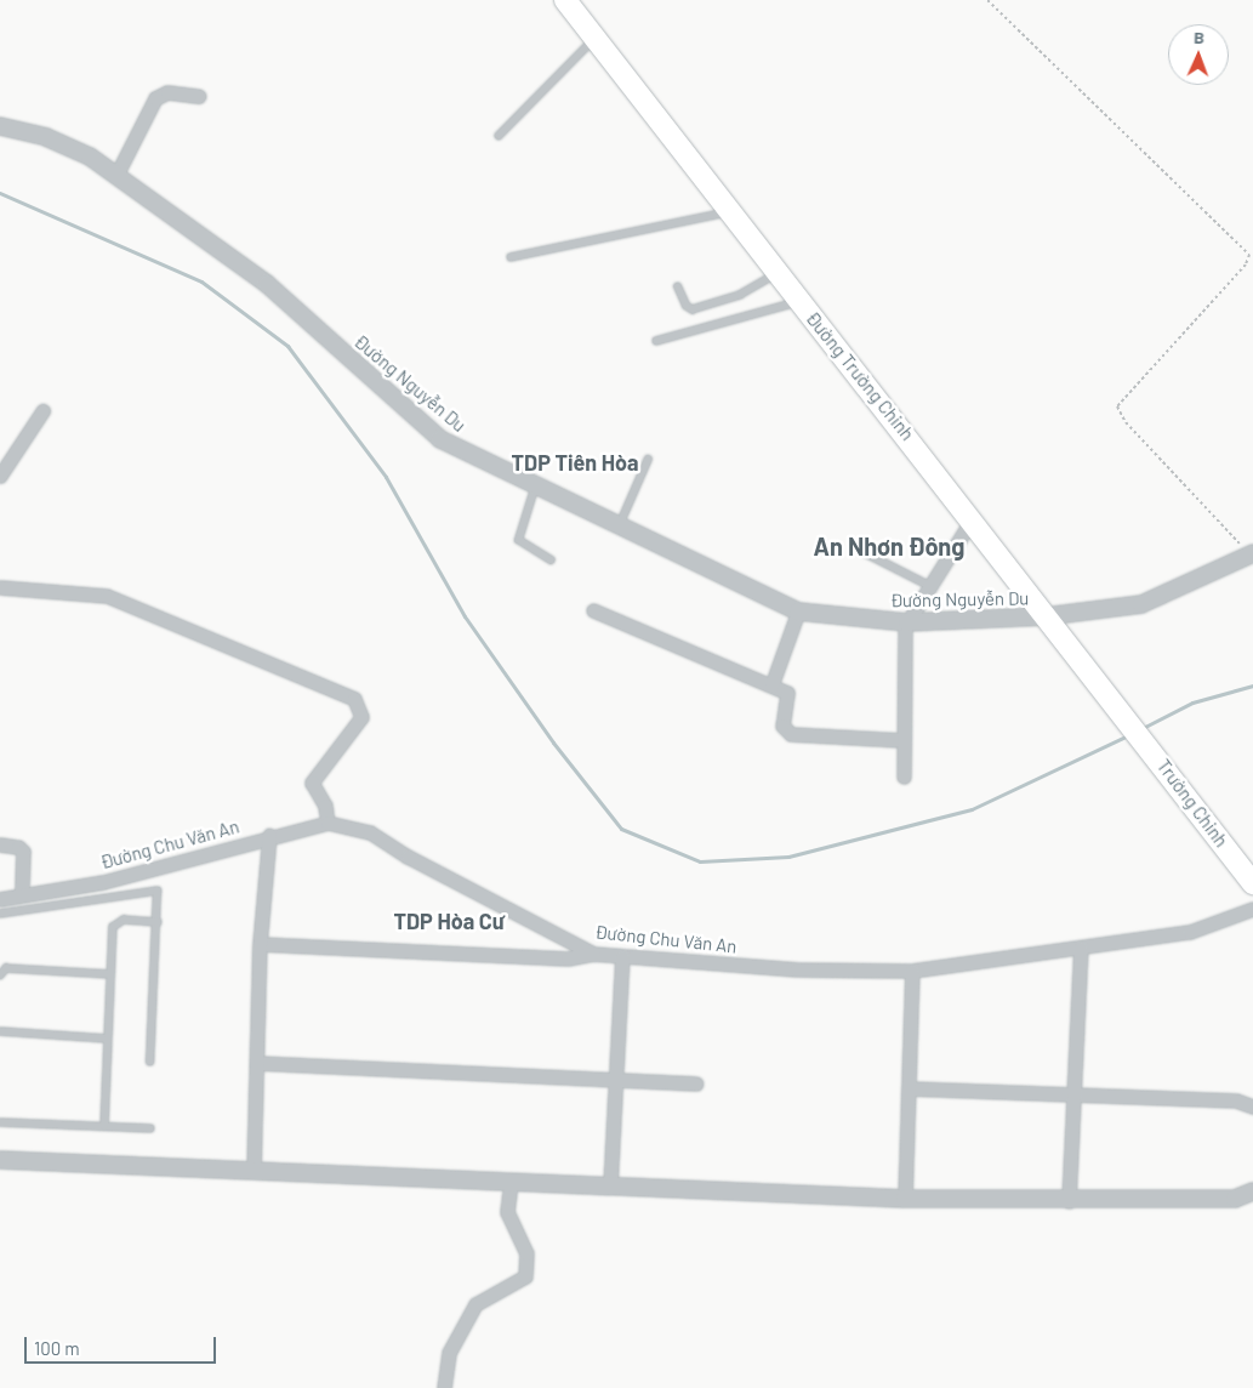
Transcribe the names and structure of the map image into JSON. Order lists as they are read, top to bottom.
{
  "streets": {
    "main road": ["Đường Trường Chinh", "Trường Chinh"],
    "street": ["Đường Nguyễn Du", "Đường Chu Văn An"]
  },
  "crossings": [
    ["Đường Trường Chinh", "Đường Nguyễn Du"],
    ["Đường Trường Chinh", "Trường Chinh"]
  ],
  "districts": ["TDP Tiên Hòa", "An Nhơn Đông", "TDP Hòa Cư"],
  "scale_bar": "100 m",
  "north": "top"
}
